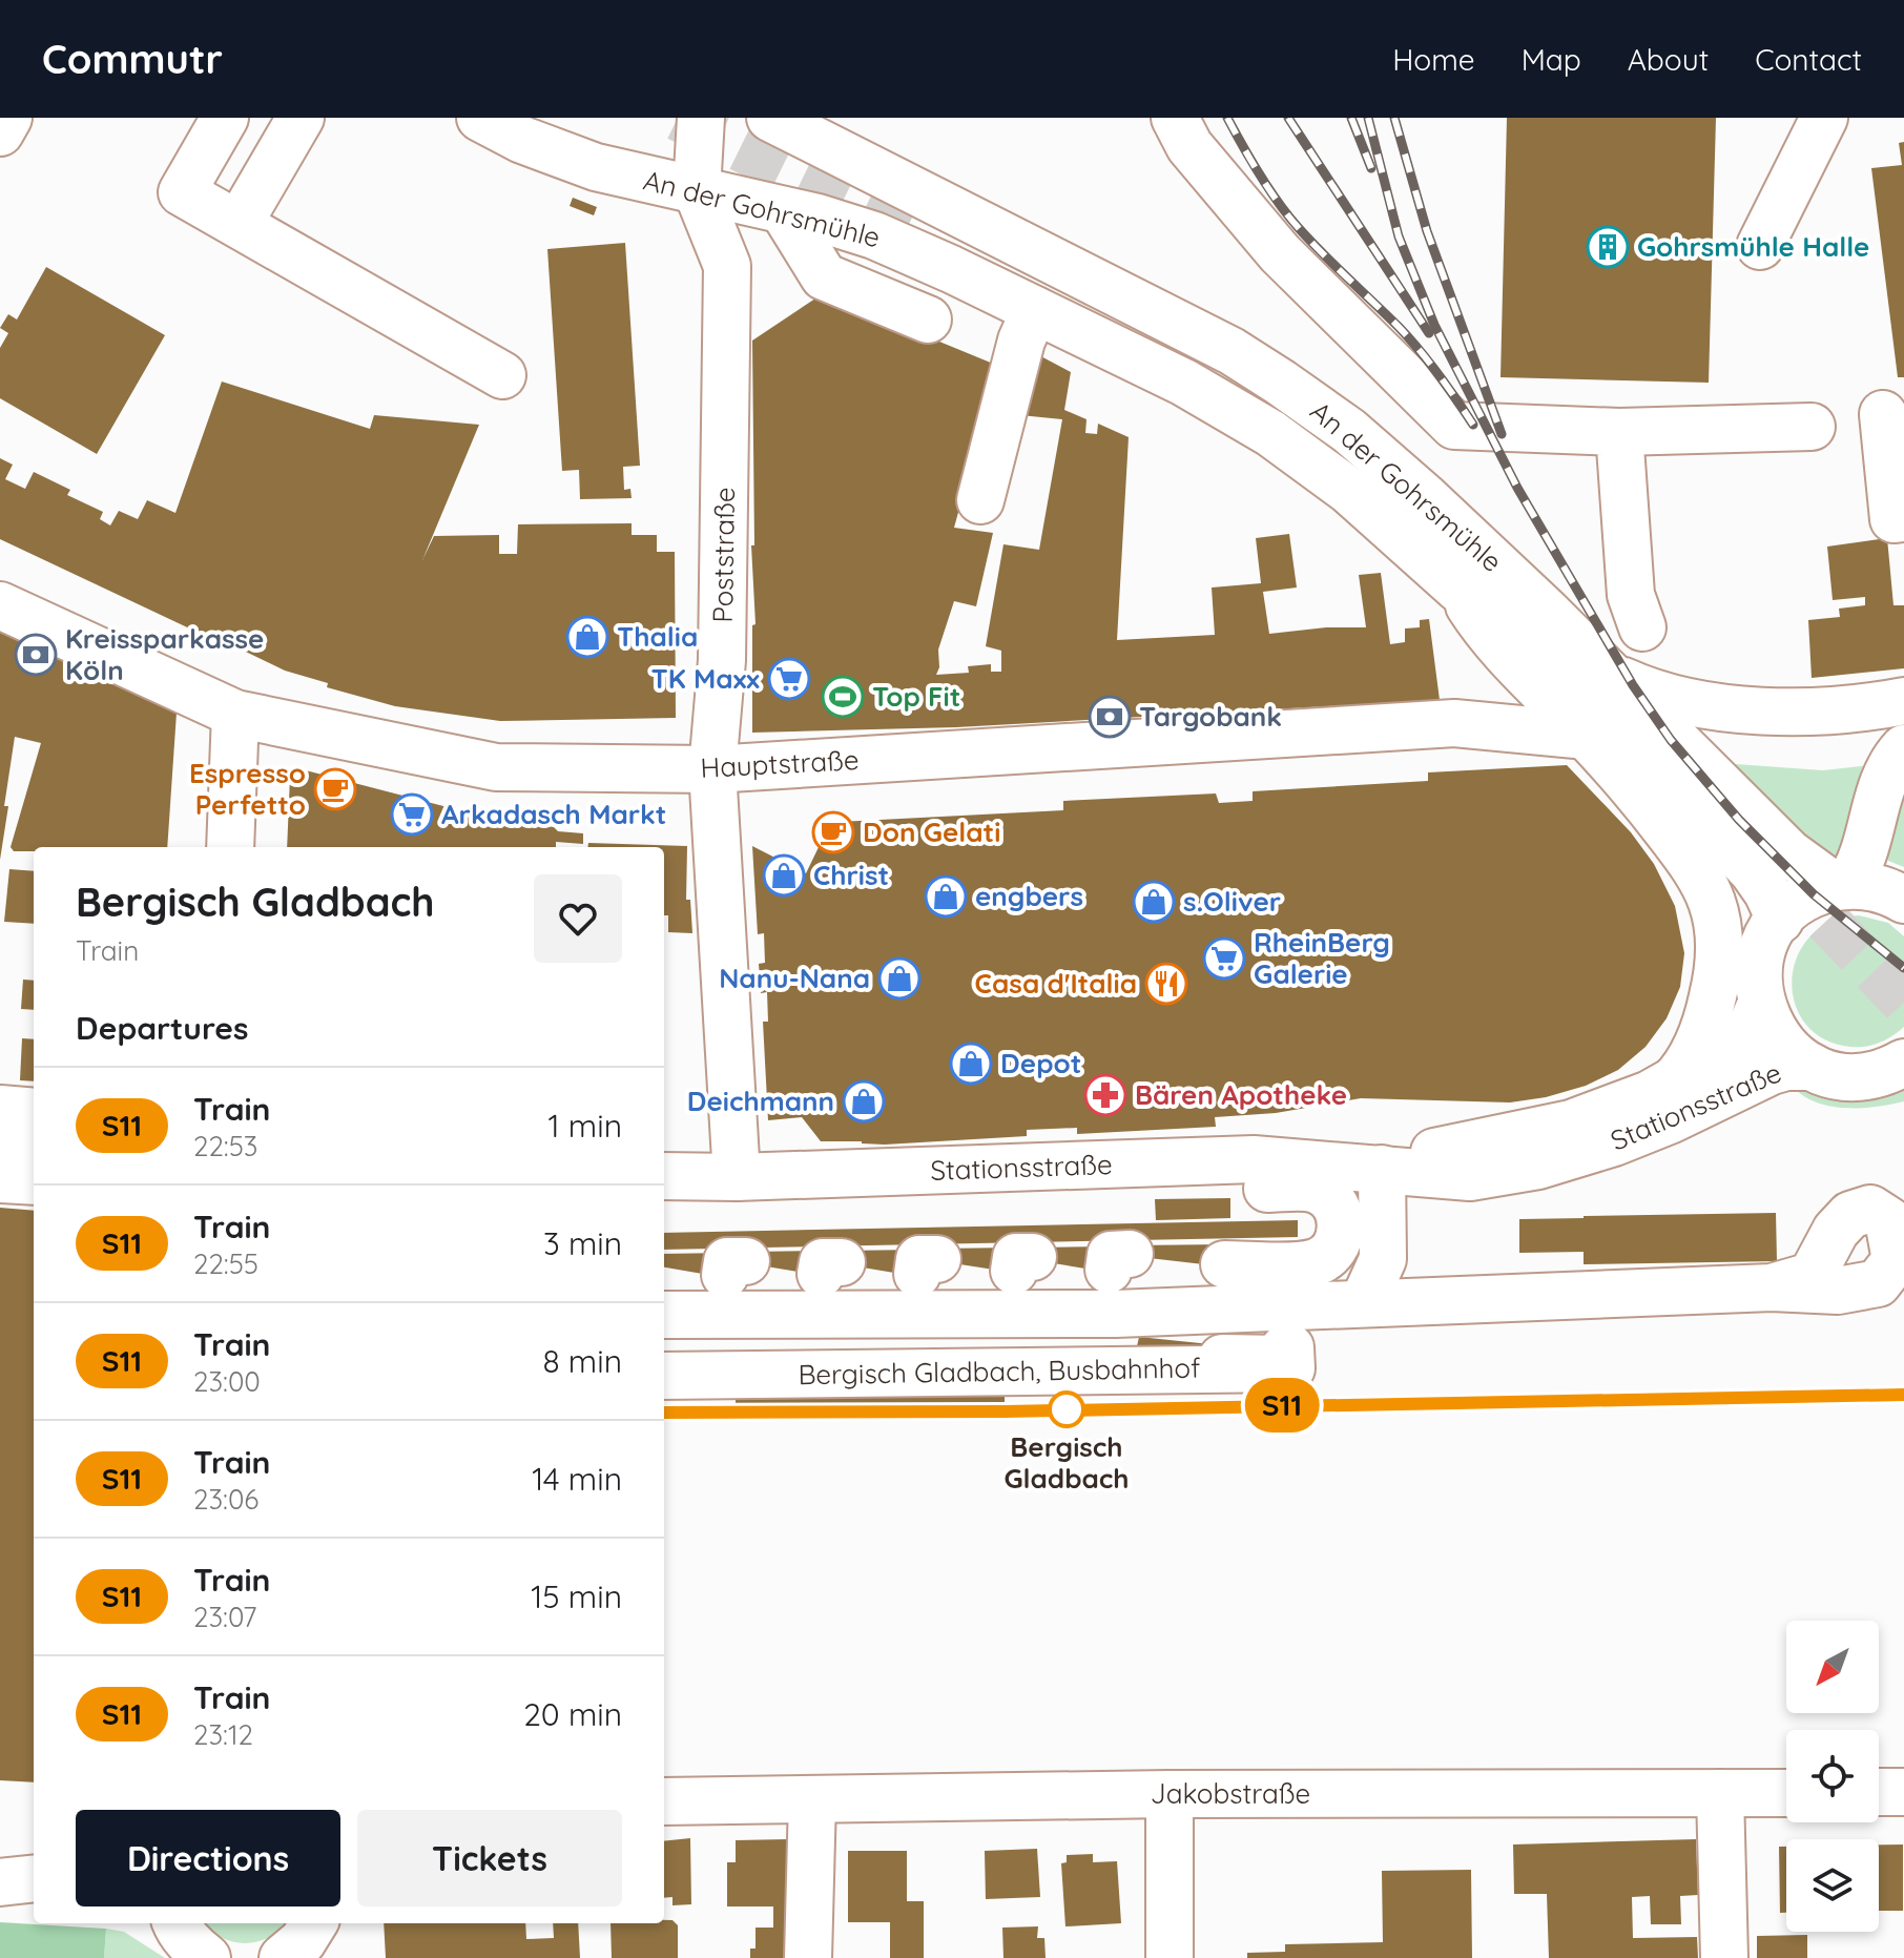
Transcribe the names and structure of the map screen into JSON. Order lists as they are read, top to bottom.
{
  "streets": {
    "street": [
      "An der Gohrsmühle",
      "Poststraße",
      "Hauptstraße",
      "Stationsstraße",
      "Bergisch Gladbach, Busbahnhof",
      "Jakobstraße"
    ]
  },
  "crossings": [
    ["An der Gohrsmühle", "Poststraße"],
    ["An der Gohrsmühle", "Hauptstraße"],
    ["An der Gohrsmühle", "Stationsstraße"],
    ["Poststraße", "Hauptstraße"],
    ["Poststraße", "Stationsstraße"]
  ],
  "places": {
    "building": ["Gohrsmühle Halle"],
    "shop": [
      "Thalia",
      "Christ",
      "engbers",
      "s.Oliver",
      "Nanu-Nana",
      "Depot",
      "Deichmann"
    ],
    "bank": ["Kreissparkasse Köln", "Targobank"],
    "supermarket": ["TK Maxx", "Arkadasch Markt", "RheinBerg Galerie"],
    "sports": ["Top Fit"],
    "cafe": ["Espresso Perfetto", "Don Gelati"],
    "restaurant": ["Casa d'Italia"],
    "pharmacy": ["Bären Apotheke"],
    "other": ["Bergisch Gladbach"]
  },
  "north": "bottom left",
  "page": {
    "header": "Commutr",
    "nav": [
      "Home",
      "Map",
      "About",
      "Contact"
    ],
    "on_map": "S11",
    "heading": [
      ["Bergisch Gladbach", "Train"],
      "Departures"
    ],
    "list": [
      {
        "mark": "S11",
        "name": "Train",
        "note": "22:53",
        "value": "1 min"
      },
      {
        "mark": "S11",
        "name": "Train",
        "note": "22:55",
        "value": "3 min"
      },
      {
        "mark": "S11",
        "name": "Train",
        "note": "23:00",
        "value": "8 min"
      },
      {
        "mark": "S11",
        "name": "Train",
        "note": "23:06",
        "value": "14 min"
      },
      {
        "mark": "S11",
        "name": "Train",
        "note": "23:07",
        "value": "15 min"
      },
      {
        "mark": "S11",
        "name": "Train",
        "note": "23:12",
        "value": "20 min"
      }
    ],
    "buttons": ["Directions", "Tickets"]
  }
}
